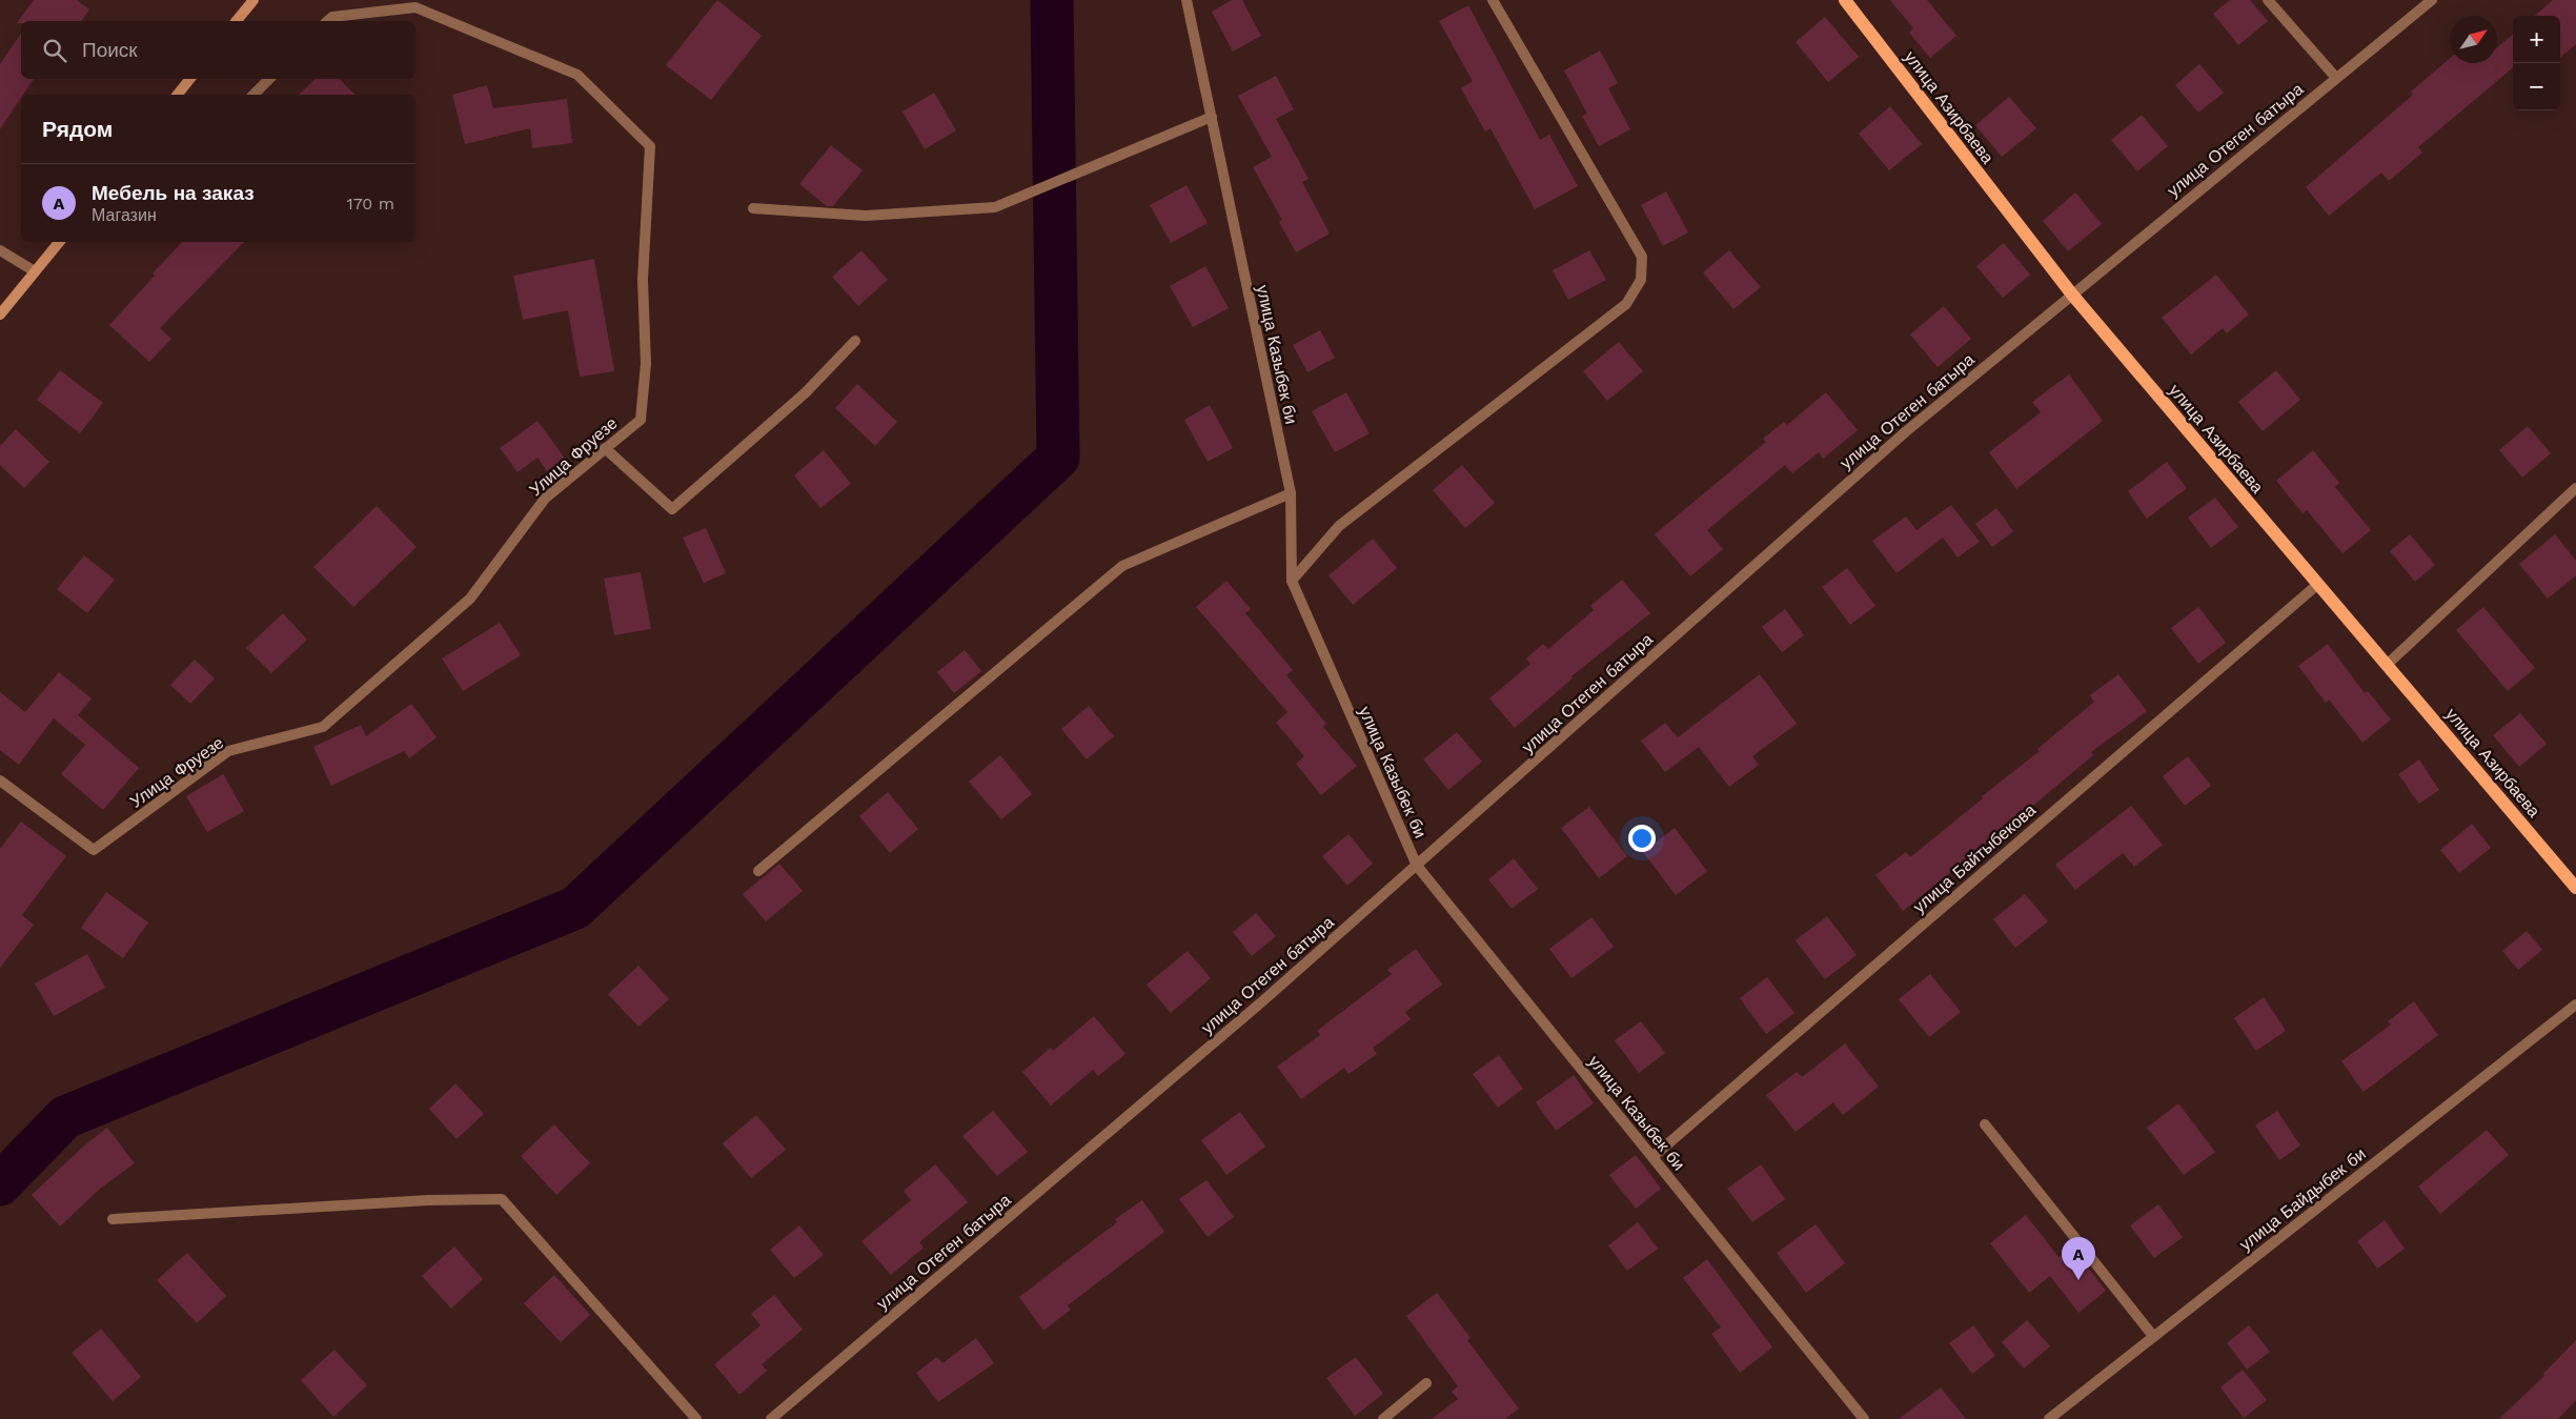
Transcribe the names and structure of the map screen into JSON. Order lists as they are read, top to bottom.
{
  "streets": {
    "main road": ["улица Азирбаева"],
    "street": [
      "улица Отеген батыра",
      "улица Казыбек би",
      "Улица Фруезе",
      "улица Байтыбекова",
      "улица Байдыбек би"
    ]
  },
  "crossings": [
    ["улица Азирбаева", "улица Отеген батыра"],
    ["улица Азирбаева", "улица Байтыбекова"],
    ["улица Отеген батыра", "улица Казыбек би"],
    ["улица Казыбек би", "улица Байтыбекова"]
  ],
  "north": "top right",
  "page": {
    "map_buttons": ["+", "−"],
    "search": "Поиск",
    "heading": "Рядом",
    "list": [
      {
        "mark": "A",
        "name": "Мебель на заказ",
        "note": "Магазин",
        "value": "170 m"
      }
    ],
    "pins": "A"
  }
}
